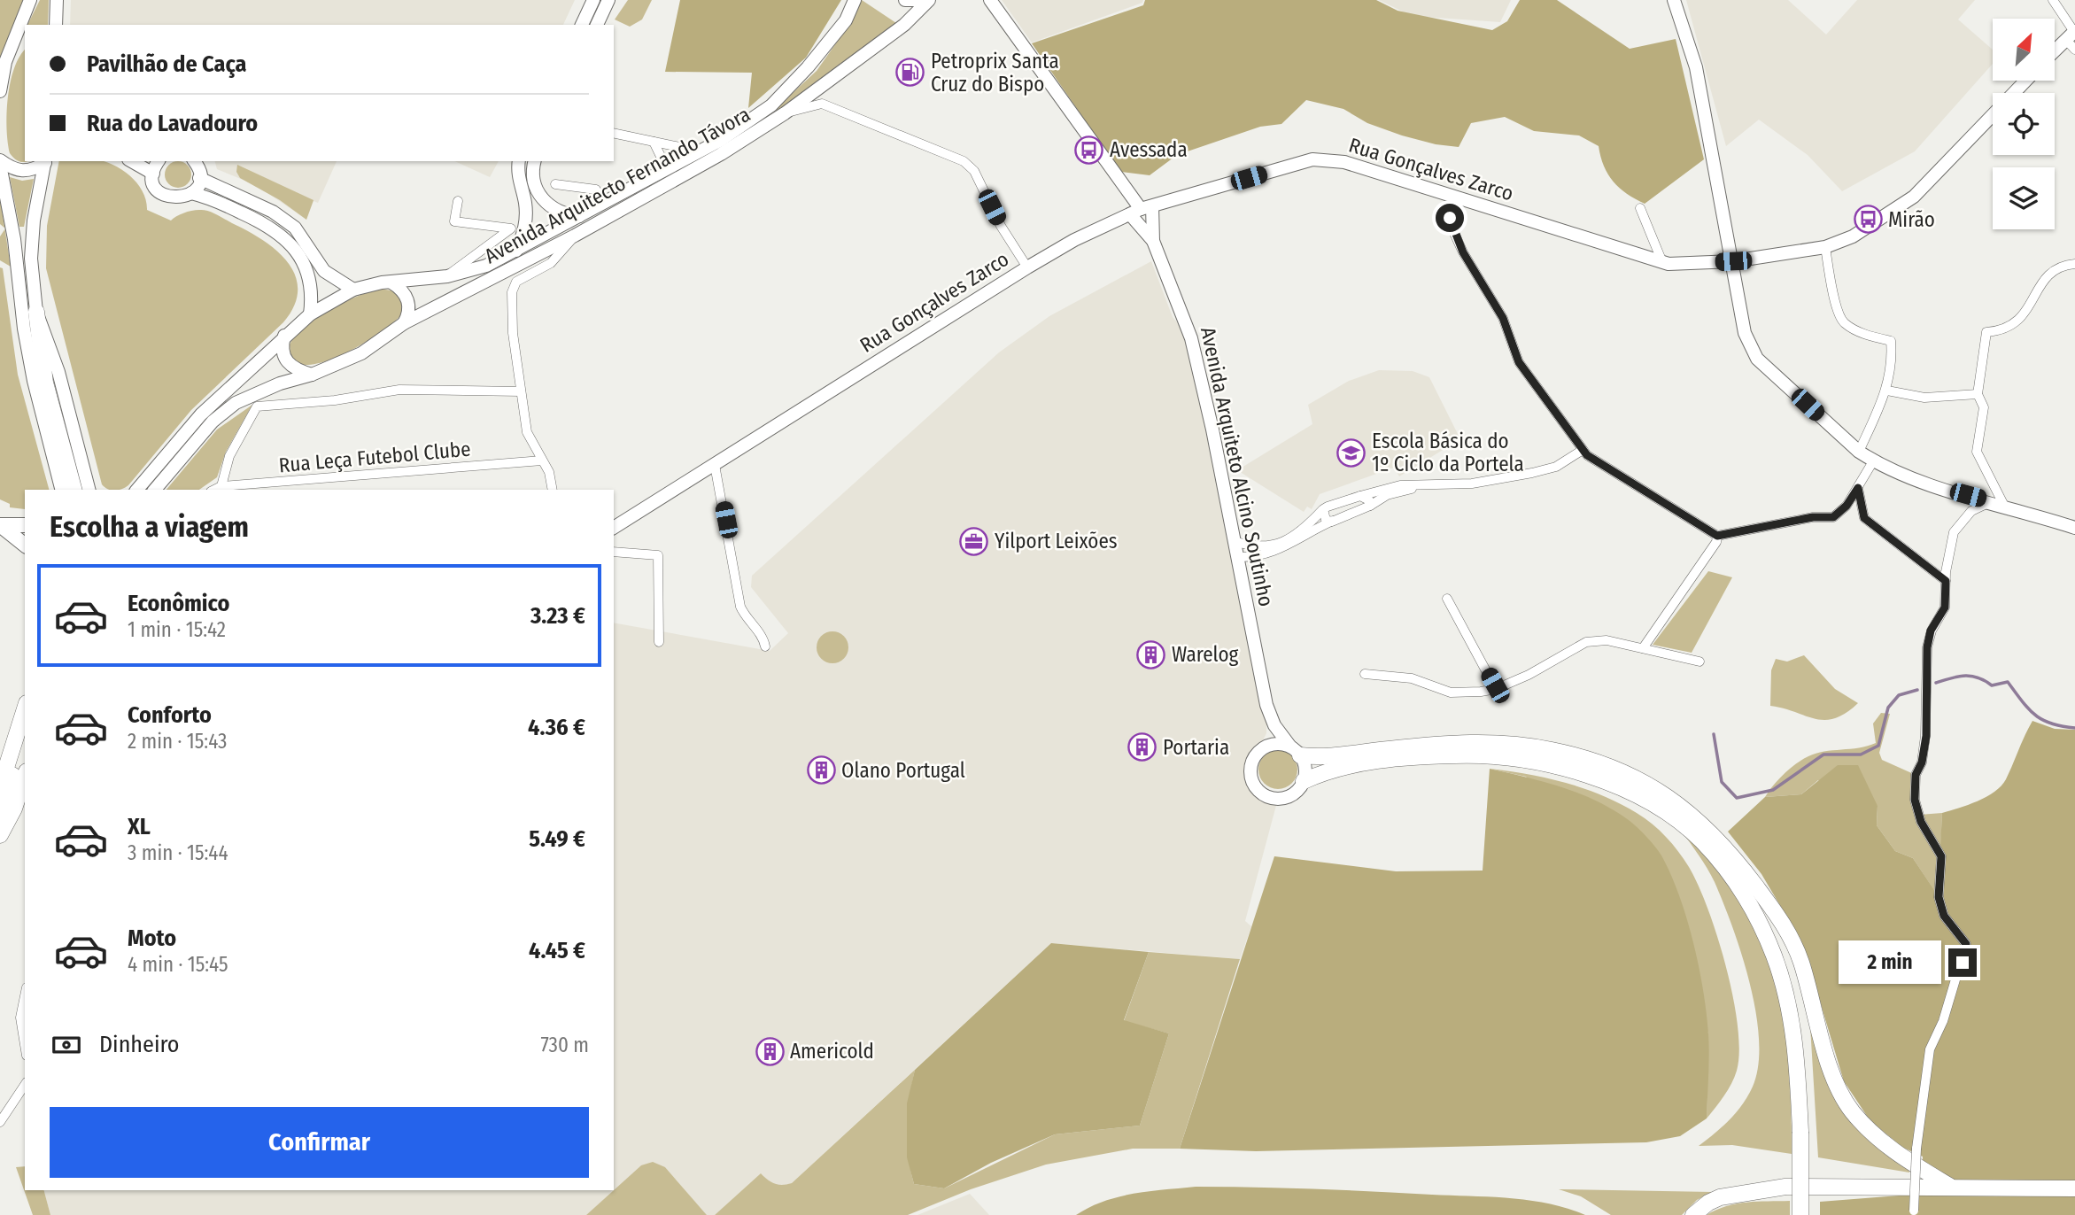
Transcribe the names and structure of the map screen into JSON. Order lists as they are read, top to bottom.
{
  "streets": {
    "main road": ["Rua Gonçalves Zarco", "Avenida Arquitecto Fernando Távora", "Avenida Arquiteto Alcino Soutinho"],
    "street": ["Rua Leça Futebol Clube"]
  },
  "crossings": [
    ["Rua Gonçalves Zarco", "Avenida Arquiteto Alcino Soutinho"]
  ],
  "places": {
    "fuel station": ["Petroprix Santa Cruz do Bispo"],
    "bus stop": ["Avessada", "Mirão"],
    "school or university": ["Escola Básica do 1º Ciclo da Portela"],
    "office": ["Yilport Leixões"],
    "building": [
      "Warelog",
      "Portaria",
      "Olano Portugal",
      "Americold"
    ]
  },
  "north": "top right",
  "page": {
    "banner": ["Pavilhão de Caça", "Rua do Lavadouro"],
    "heading": "Escolha a viagem",
    "list": [
      {
        "name": "Econômico",
        "note": "1 min · 15:42",
        "value": "3.23 €"
      },
      {
        "name": "Conforto",
        "note": "2 min · 15:43",
        "value": "4.36 €"
      },
      {
        "name": "XL",
        "note": "3 min · 15:44",
        "value": "5.49 €"
      },
      {
        "name": "Moto",
        "note": "4 min · 15:45",
        "value": "4.45 €"
      }
    ],
    "bubble": "2 min",
    "pay": ["Dinheiro", "730 m"],
    "buttons": "Confirmar"
  }
}
